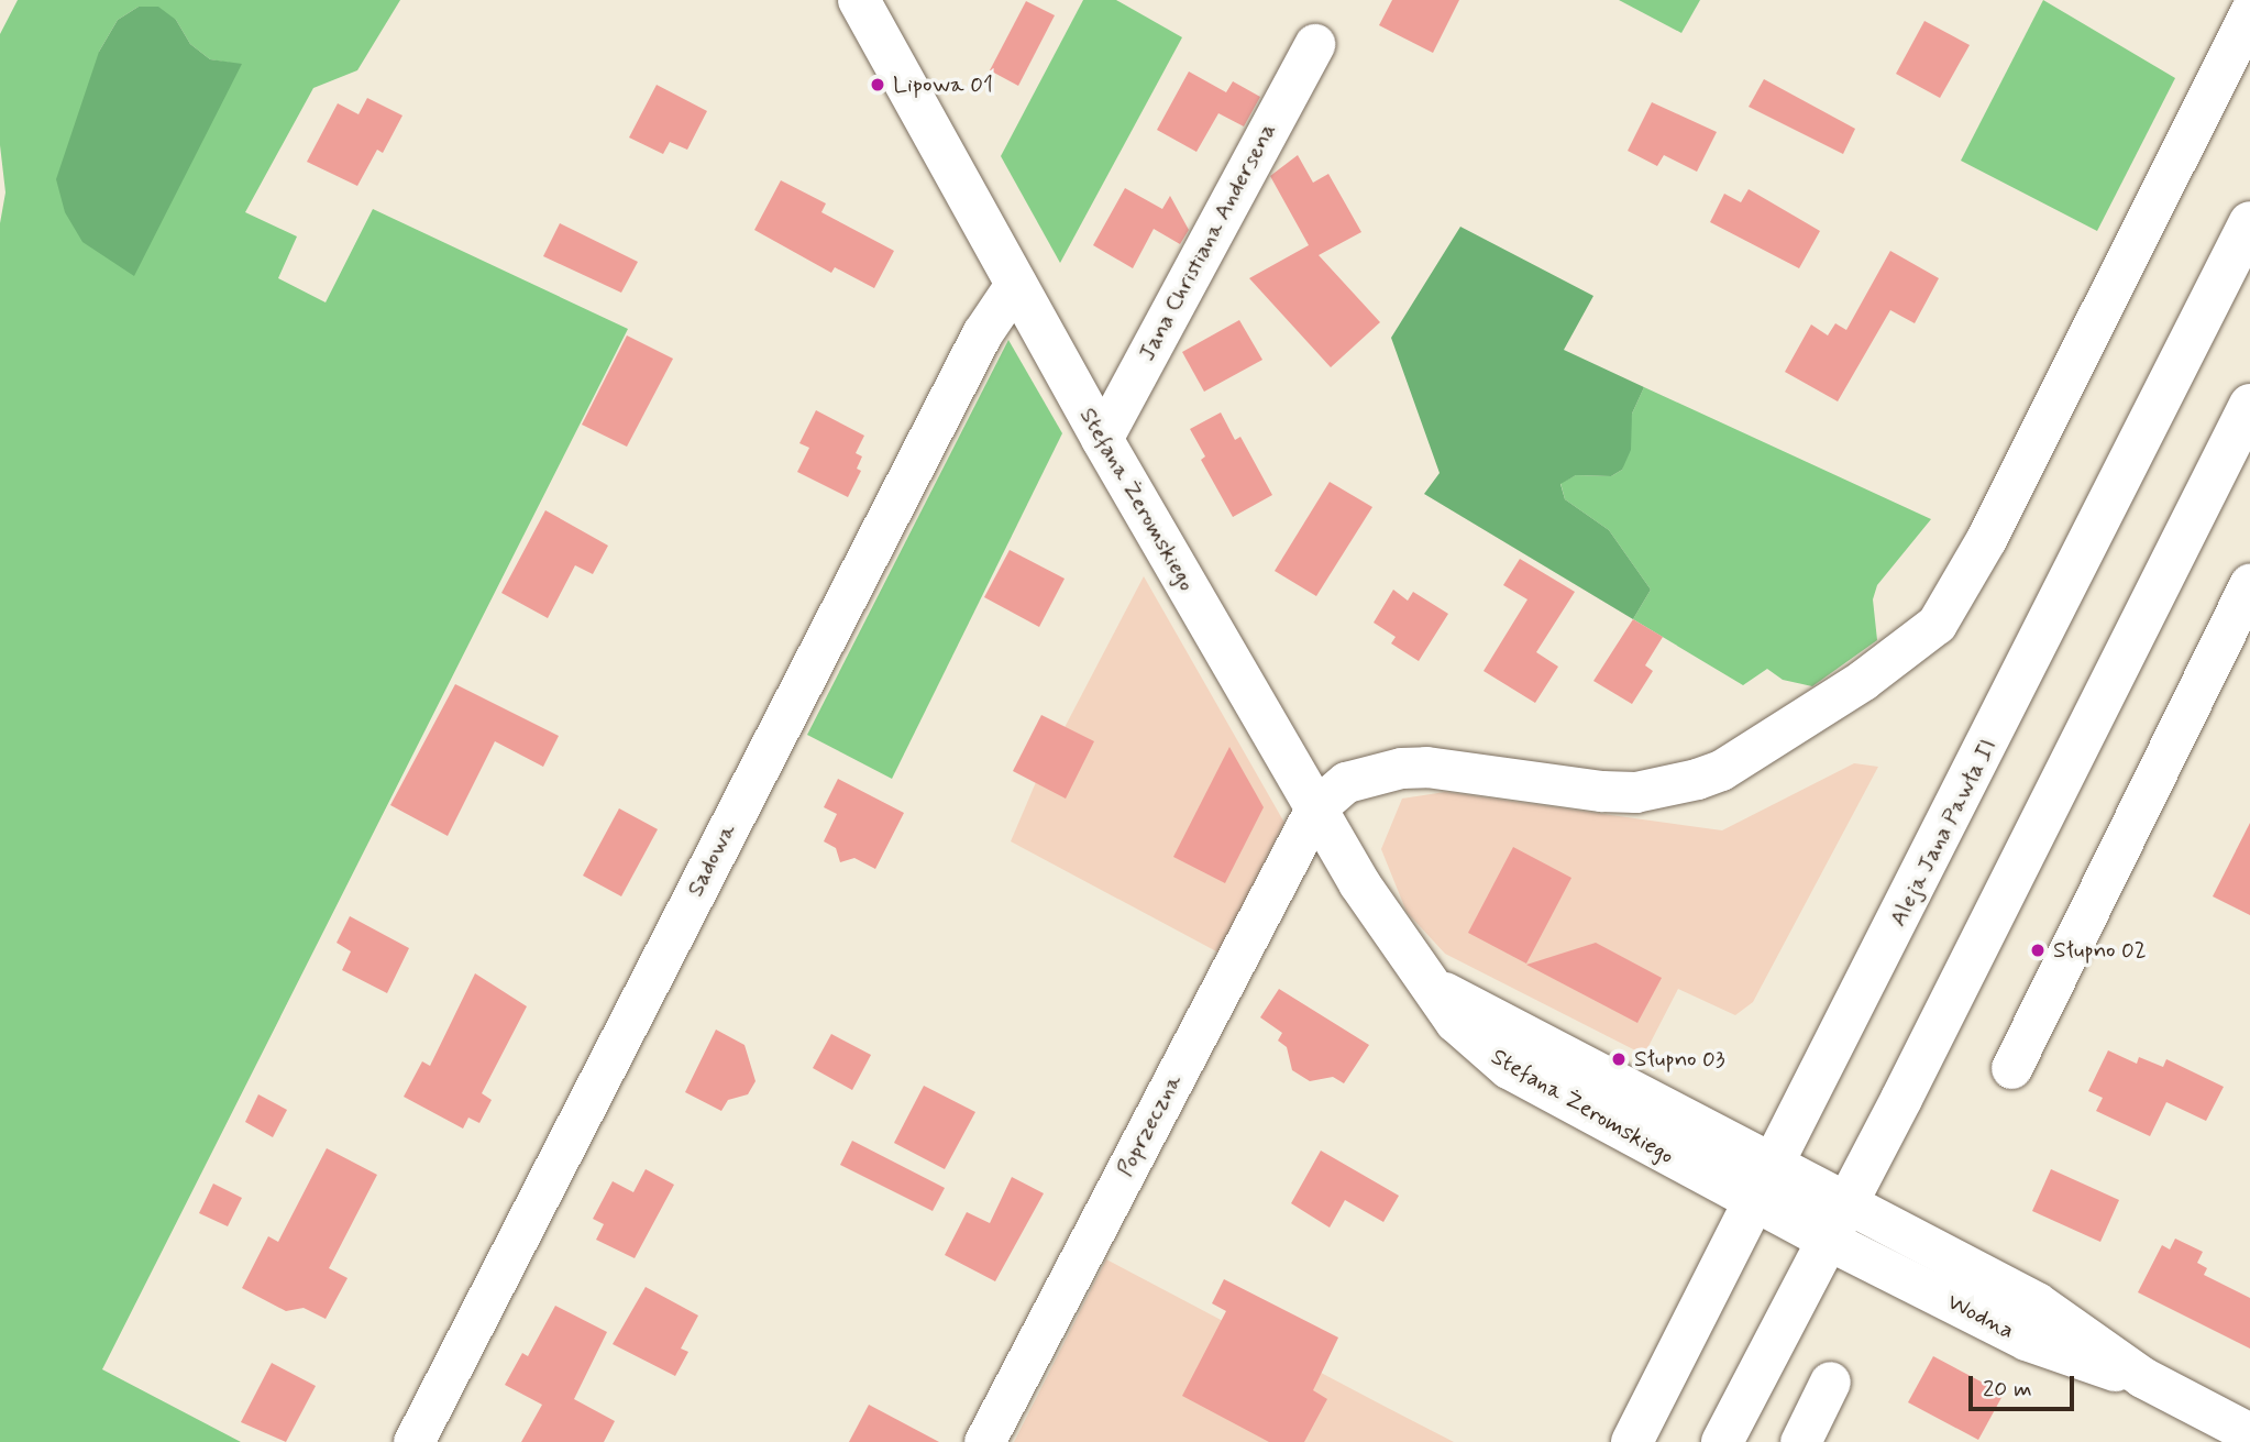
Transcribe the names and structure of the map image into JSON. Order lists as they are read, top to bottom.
{
  "streets": {
    "main road": ["Stefana Żeromskiego", "Aleja Jana Pawła II"],
    "street": [
      "Jana Christiana Andersena",
      "Sadowa",
      "Poprzeczna",
      "Wodna"
    ]
  },
  "crossings": [
    ["Jana Christiana Andersena", "Stefana Żeromskiego"],
    ["Stefana Żeromskiego", "Aleja Jana Pawła II"],
    ["Stefana Żeromskiego", "Sadowa"],
    ["Stefana Żeromskiego", "Poprzeczna"],
    ["Stefana Żeromskiego", "Wodna"]
  ],
  "places": ["Lipowa 01", "Słupno 02", "Słupno 03"],
  "scale_bar": "20 m"
}
